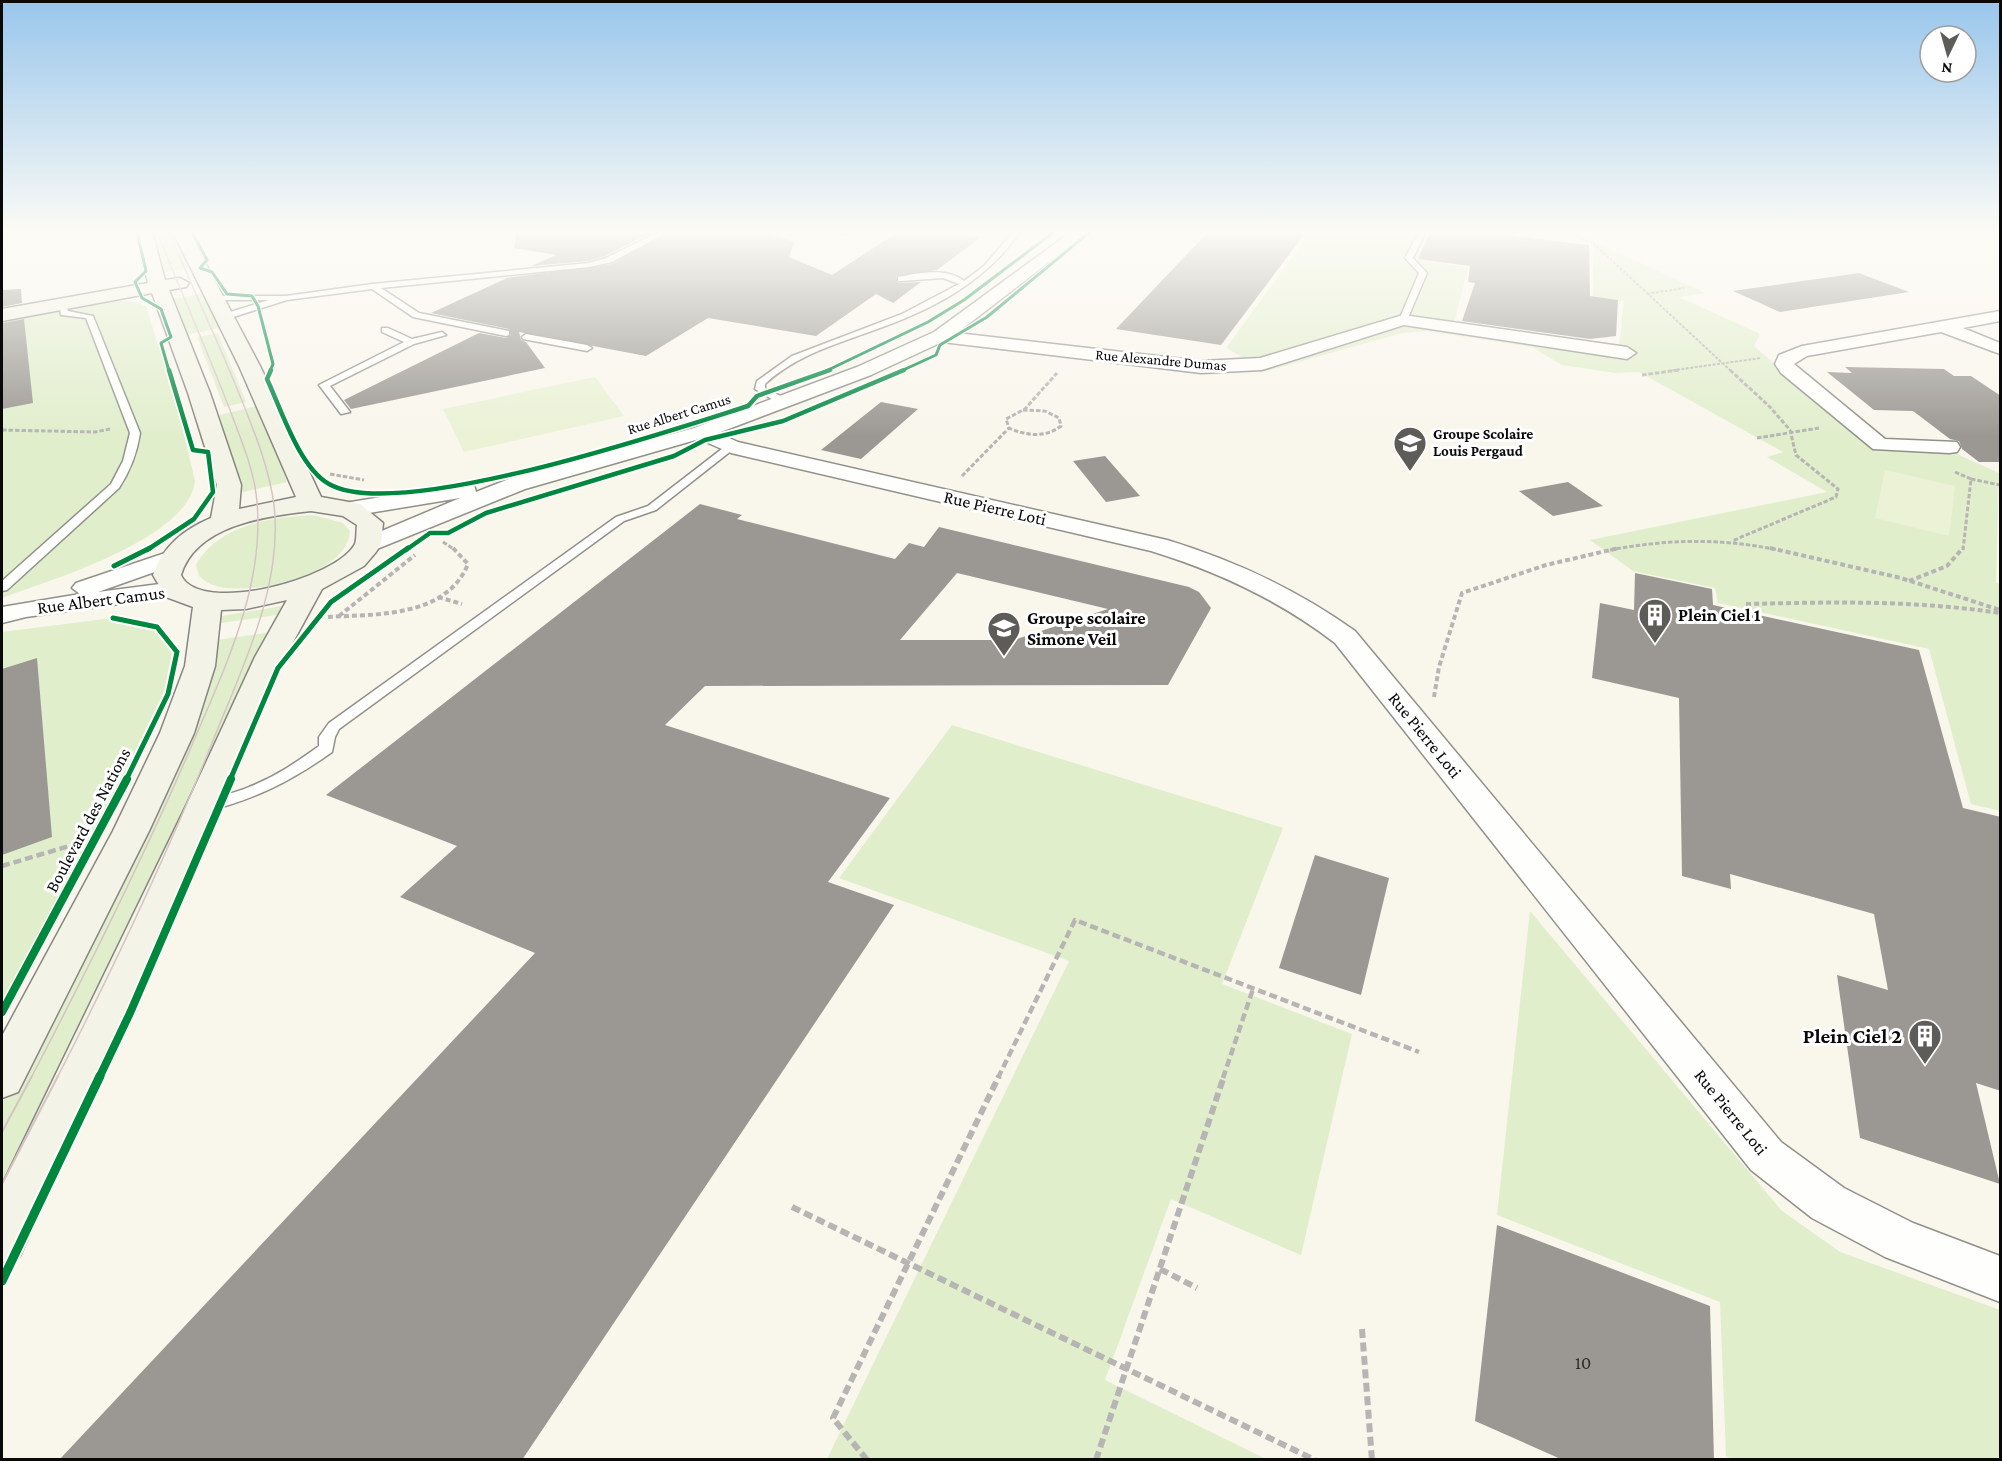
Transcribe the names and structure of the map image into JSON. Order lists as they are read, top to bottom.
{
  "streets": {
    "street": ["Rue Alexandre Dumas", "Rue Albert Camus", "Rue Pierre Loti"],
    "cycle path": ["Boulevard des Nations"]
  },
  "crossings": [
    ["Rue Alexandre Dumas", "Rue Albert Camus"],
    ["Rue Albert Camus", "Rue Pierre Loti"]
  ],
  "places": {
    "school or university": ["Groupe Scolaire Louis Pergaud", "Groupe scolaire Simone Veil"],
    "building": ["Plein Ciel 1", "Plein Ciel 2"]
  },
  "house_numbers": ["10"],
  "north": "bottom"
}
